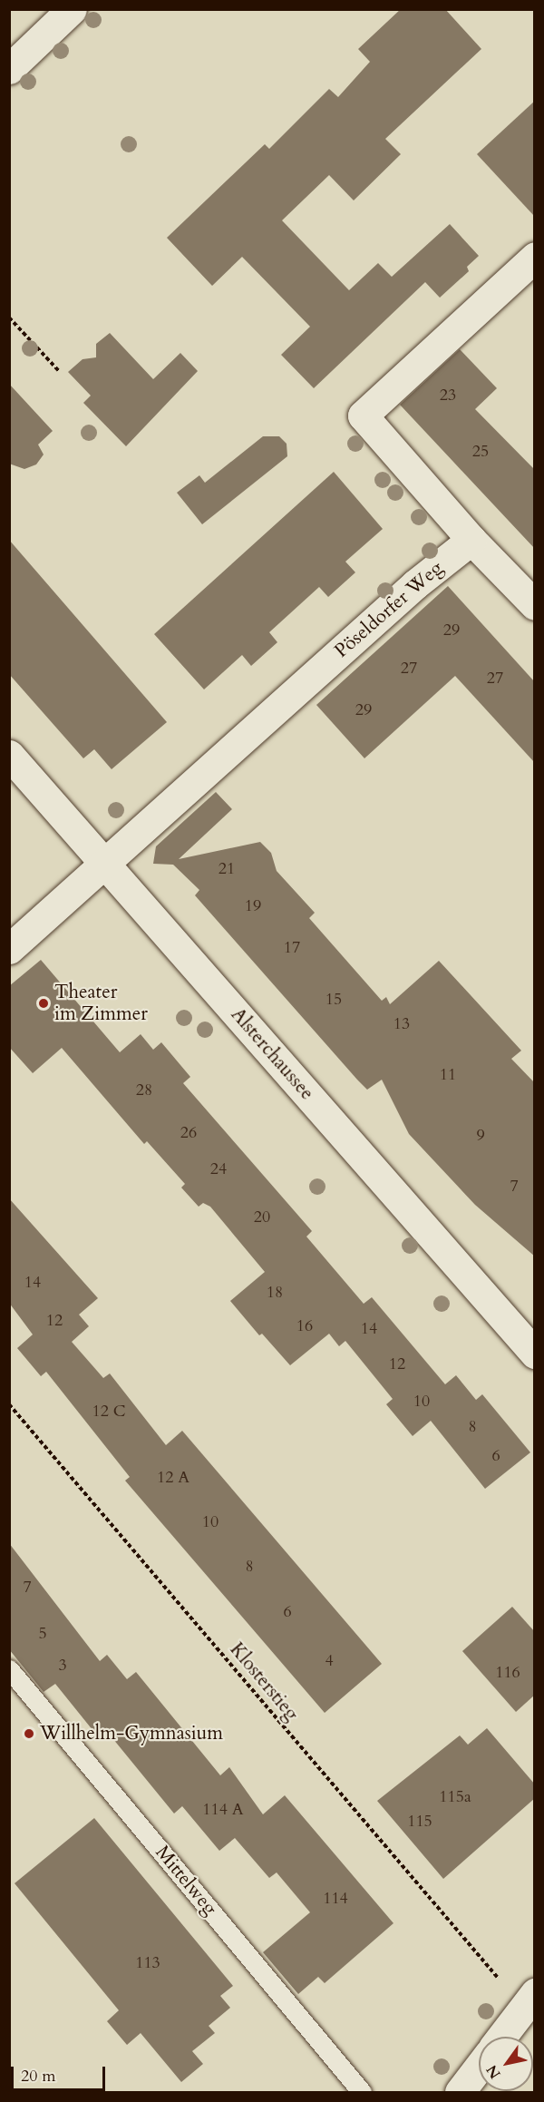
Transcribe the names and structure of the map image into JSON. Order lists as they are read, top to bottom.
{
  "streets": {
    "street": ["Pöseldorfer Weg", "Alsterchaussee"],
    "lane": ["Mittelweg"],
    "path": ["Klosterstieg"]
  },
  "crossings": [
    ["Pöseldorfer Weg", "Alsterchaussee"]
  ],
  "places": ["Theater im Zimmer", "Willhelm-Gymnasium"],
  "house_numbers": [
    "23",
    "25",
    "29",
    "27",
    "27",
    "29",
    "21",
    "19",
    "17",
    "15",
    "13",
    "11",
    "28",
    "26",
    "9",
    "24",
    "7",
    "20",
    "14",
    "18",
    "12",
    "16",
    "14",
    "12",
    "10",
    "12 C",
    "8",
    "6",
    "12 A",
    "10",
    "8",
    "7",
    "6",
    "5",
    "4",
    "3",
    "116",
    "115a",
    "114 A",
    "115",
    "114",
    "113"
  ],
  "scale_bar": "20 m",
  "north": "bottom left"
}
